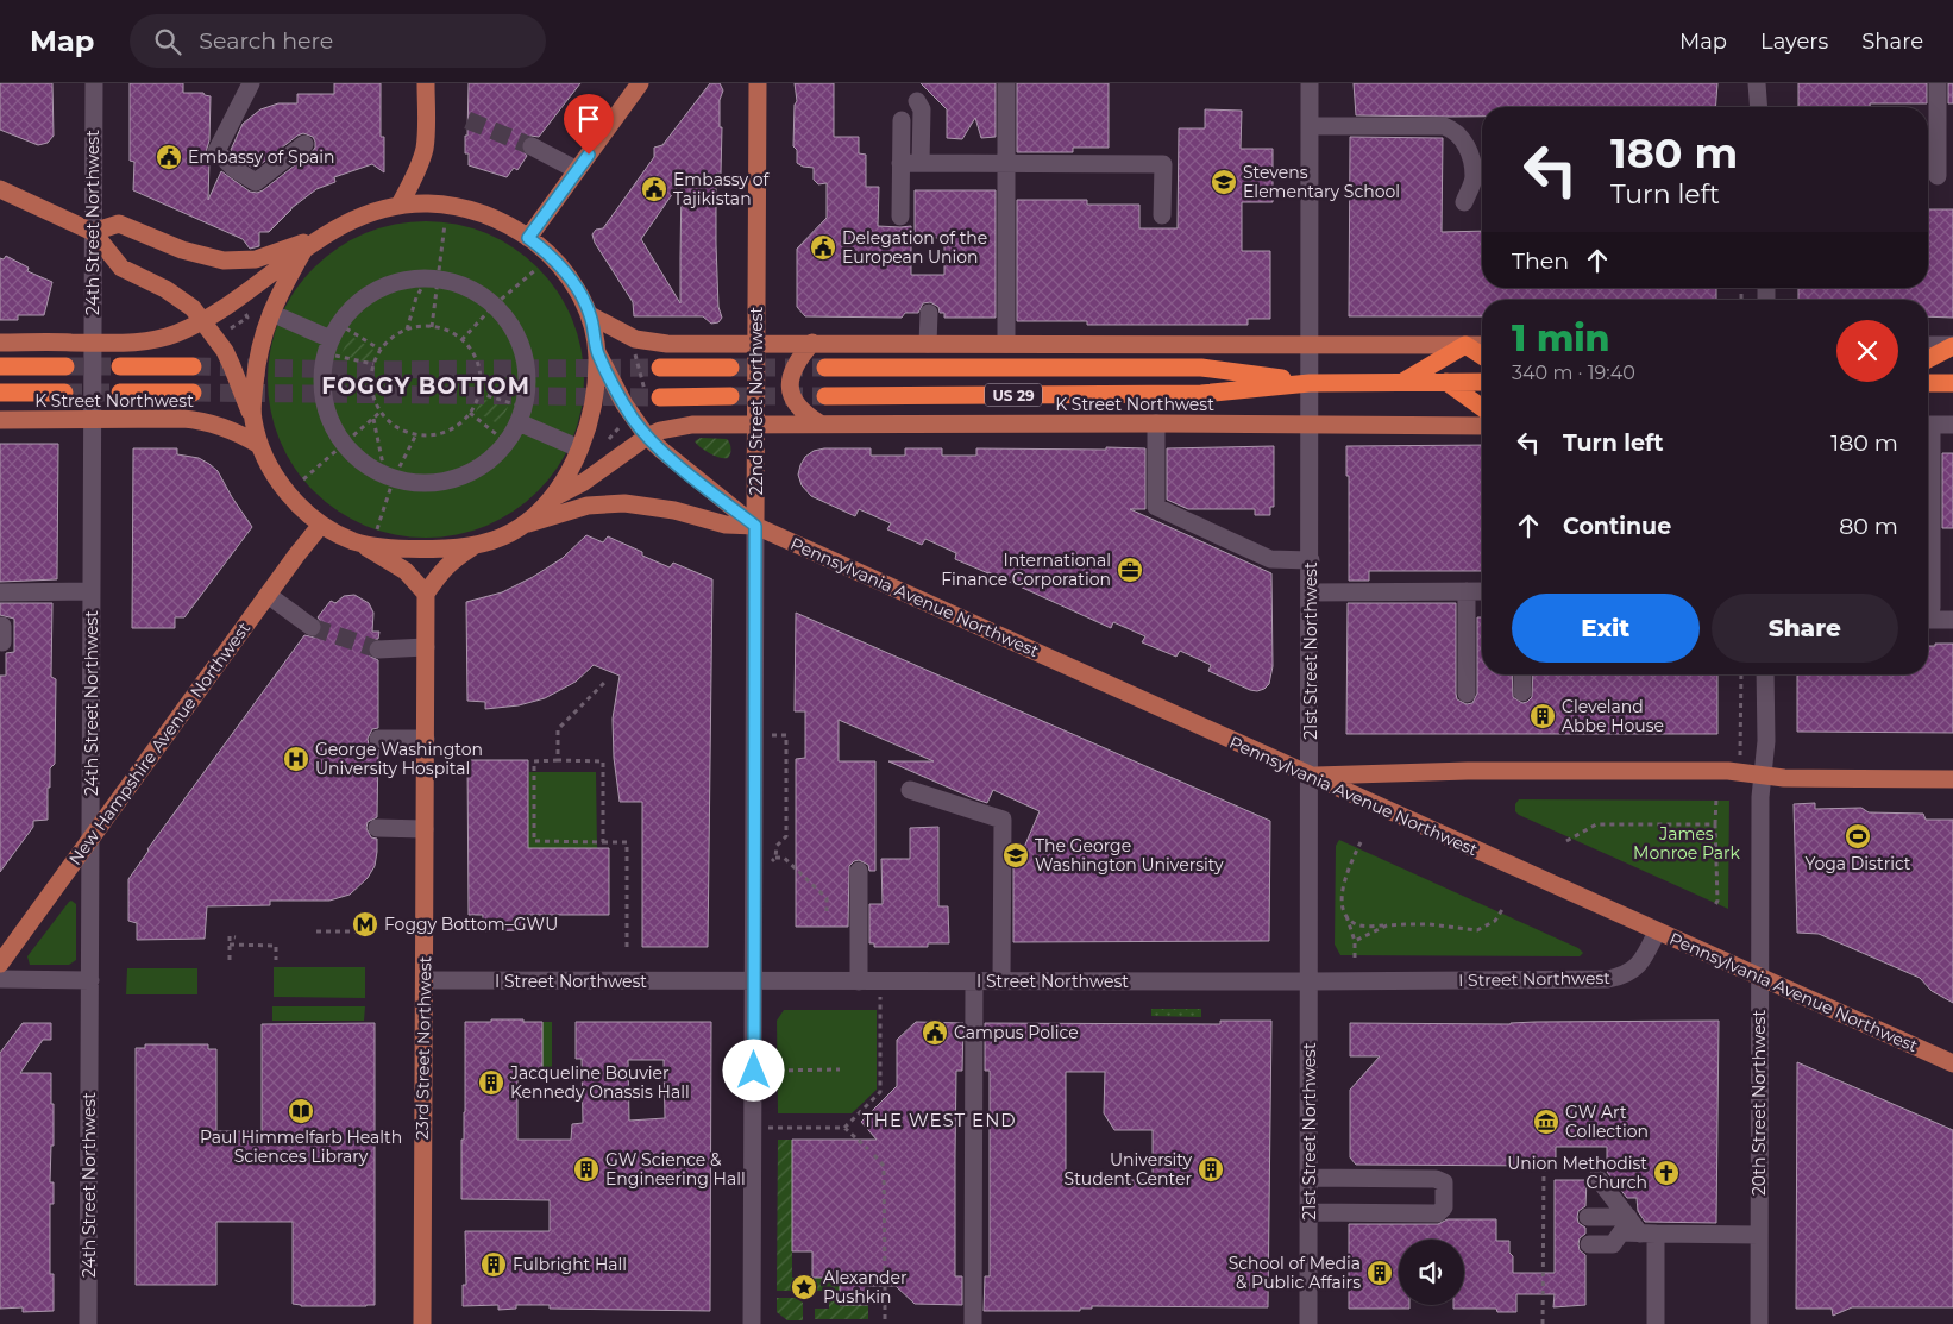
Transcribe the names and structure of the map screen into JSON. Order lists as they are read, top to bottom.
{
  "streets": {
    "highway": ["US 29", "K Street Northwest"],
    "main road": [
      "22nd Street Northwest",
      "Pennsylvania Avenue Northwest",
      "New Hampshire Avenue Northwest",
      "23rd Street Northwest"
    ],
    "street": [
      "24th Street Northwest",
      "21st Street Northwest",
      "I Street Northwest",
      "20th Street Northwest"
    ]
  },
  "crossings": [
    ["24th Street Northwest", "K Street Northwest"],
    ["24th Street Northwest", "New Hampshire Avenue Northwest"],
    ["K Street Northwest", "22nd Street Northwest"],
    ["K Street Northwest", "Pennsylvania Avenue Northwest"],
    ["K Street Northwest", "21st Street Northwest"],
    ["22nd Street Northwest", "Pennsylvania Avenue Northwest"],
    ["22nd Street Northwest", "I Street Northwest"],
    ["Pennsylvania Avenue Northwest", "21st Street Northwest"],
    ["Pennsylvania Avenue Northwest", "I Street Northwest"],
    ["Pennsylvania Avenue Northwest", "20th Street Northwest"],
    ["21st Street Northwest", "I Street Northwest"],
    ["I Street Northwest", "23rd Street Northwest"]
  ],
  "districts": ["FOGGY BOTTOM", "THE WEST END"],
  "parks": ["James Monroe Park"],
  "places": {
    "public building": [
      "Embassy of Spain",
      "Embassy of Tajikistan",
      "Delegation of the European Union",
      "Campus Police"
    ],
    "school or university": ["Stevens Elementary School", "The George Washington University"],
    "office": ["International Finance Corporation"],
    "building": [
      "Cleveland Abbe House",
      "Jacqueline Bouvier Kennedy Onassis Hall",
      "GW Science & Engineering Hall",
      "University Student Center",
      "Fulbright Hall",
      "School of Media & Public Affairs"
    ],
    "hospital": ["George Washington University Hospital"],
    "sports": ["Yoga District"],
    "metro station": ["Foggy Bottom–GWU"],
    "library": ["Paul Himmelfarb Health Sciences Library"],
    "museum": ["GW Art Collection"],
    "church": ["Union Methodist Church"],
    "place": ["Alexander Pushkin"]
  },
  "page": {
    "header": "Map",
    "search": "Search here",
    "nav": ["Map", "Layers", "Share"],
    "turn": ["180 m", "Turn left"],
    "then": "Then",
    "heading": ["1 min", "340 m · 19:40"],
    "list": [
      {
        "name": "Turn left",
        "value": "180 m"
      },
      {
        "name": "Continue",
        "value": "80 m"
      }
    ],
    "buttons": ["Exit", "Share"]
  }
}
